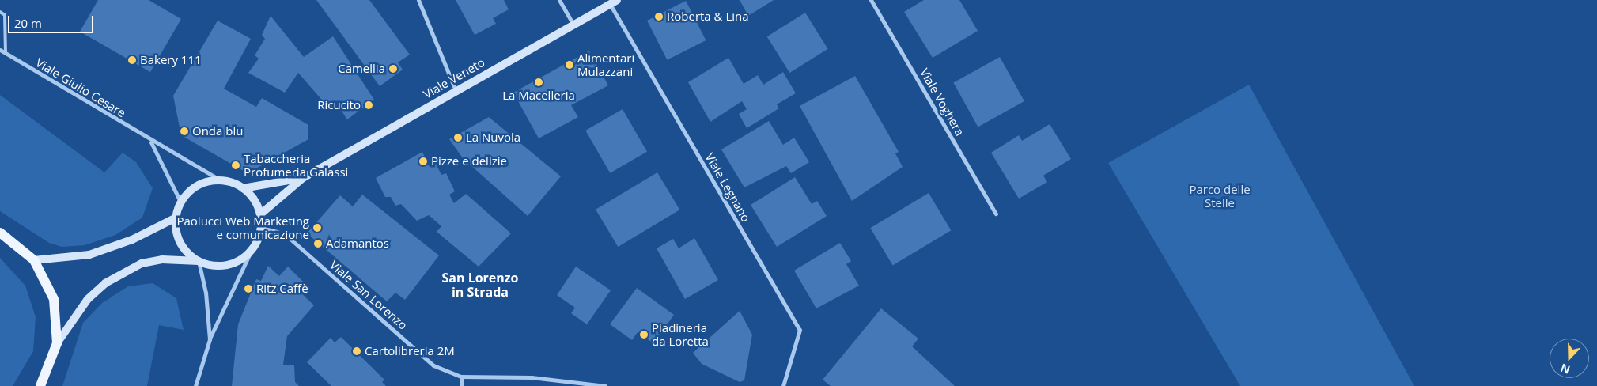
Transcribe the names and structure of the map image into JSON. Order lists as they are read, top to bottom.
{
  "streets": {
    "main road": ["Viale Veneto"],
    "street": [
      "Viale Giulio Cesare",
      "Viale Voghera",
      "Viale Legnano",
      "Viale San Lorenzo"
    ]
  },
  "crossings": [
    ["Viale Veneto", "Viale Giulio Cesare"],
    ["Viale Veneto", "Viale Legnano"],
    ["Viale Veneto", "Viale San Lorenzo"],
    ["Viale Giulio Cesare", "Viale San Lorenzo"]
  ],
  "districts": ["San Lorenzo in Strada"],
  "parks": ["Parco delle Stelle"],
  "places": [
    "Roberta & Lina",
    "Bakery 111",
    "Alimentari Mulazzani",
    "Camellia",
    "La Macelleria",
    "Ricucito",
    "Onda blu",
    "La Nuvola",
    "Pizze e delizie",
    "Tabaccheria Profumeria Galassi",
    "Paolucci Web Marketing e comunicazione",
    "Adamantos",
    "Ritz Caffè",
    "Piadineria da Loretta",
    "Cartolibreria 2M"
  ],
  "scale_bar": "20 m",
  "north": "bottom"
}
